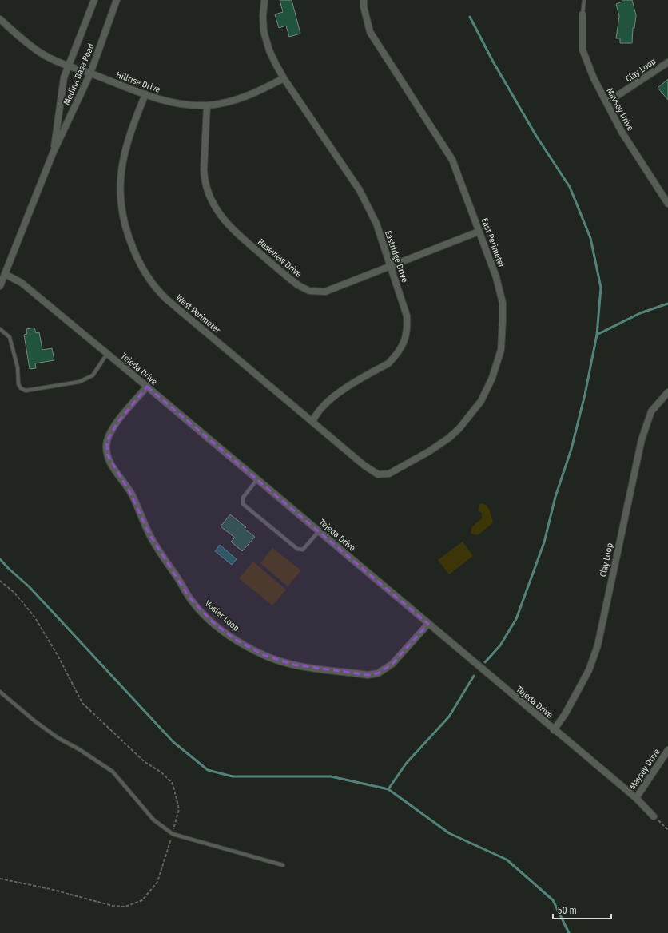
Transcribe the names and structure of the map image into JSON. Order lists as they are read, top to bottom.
{
  "streets": {
    "street": [
      "Clay Loop",
      "Medina Base Road",
      "Hillrise Drive",
      "Maysey Drive",
      "East Perimeter",
      "Eastridge Drive",
      "Baseview Drive",
      "West Perimeter",
      "Tejeda Drive",
      "Vosler Loop"
    ]
  },
  "crossings": [
    ["Clay Loop", "Maysey Drive"],
    ["Clay Loop", "Tejeda Drive"],
    ["Medina Base Road", "Hillrise Drive"],
    ["Medina Base Road", "Tejeda Drive"],
    ["Hillrise Drive", "Eastridge Drive"],
    ["Hillrise Drive", "Baseview Drive"],
    ["Hillrise Drive", "West Perimeter"],
    ["Maysey Drive", "Tejeda Drive"],
    ["East Perimeter", "Baseview Drive"],
    ["East Perimeter", "West Perimeter"],
    ["Eastridge Drive", "Baseview Drive"],
    ["Eastridge Drive", "West Perimeter"],
    ["Tejeda Drive", "Vosler Loop"]
  ],
  "scale_bar": "50 m"
}
